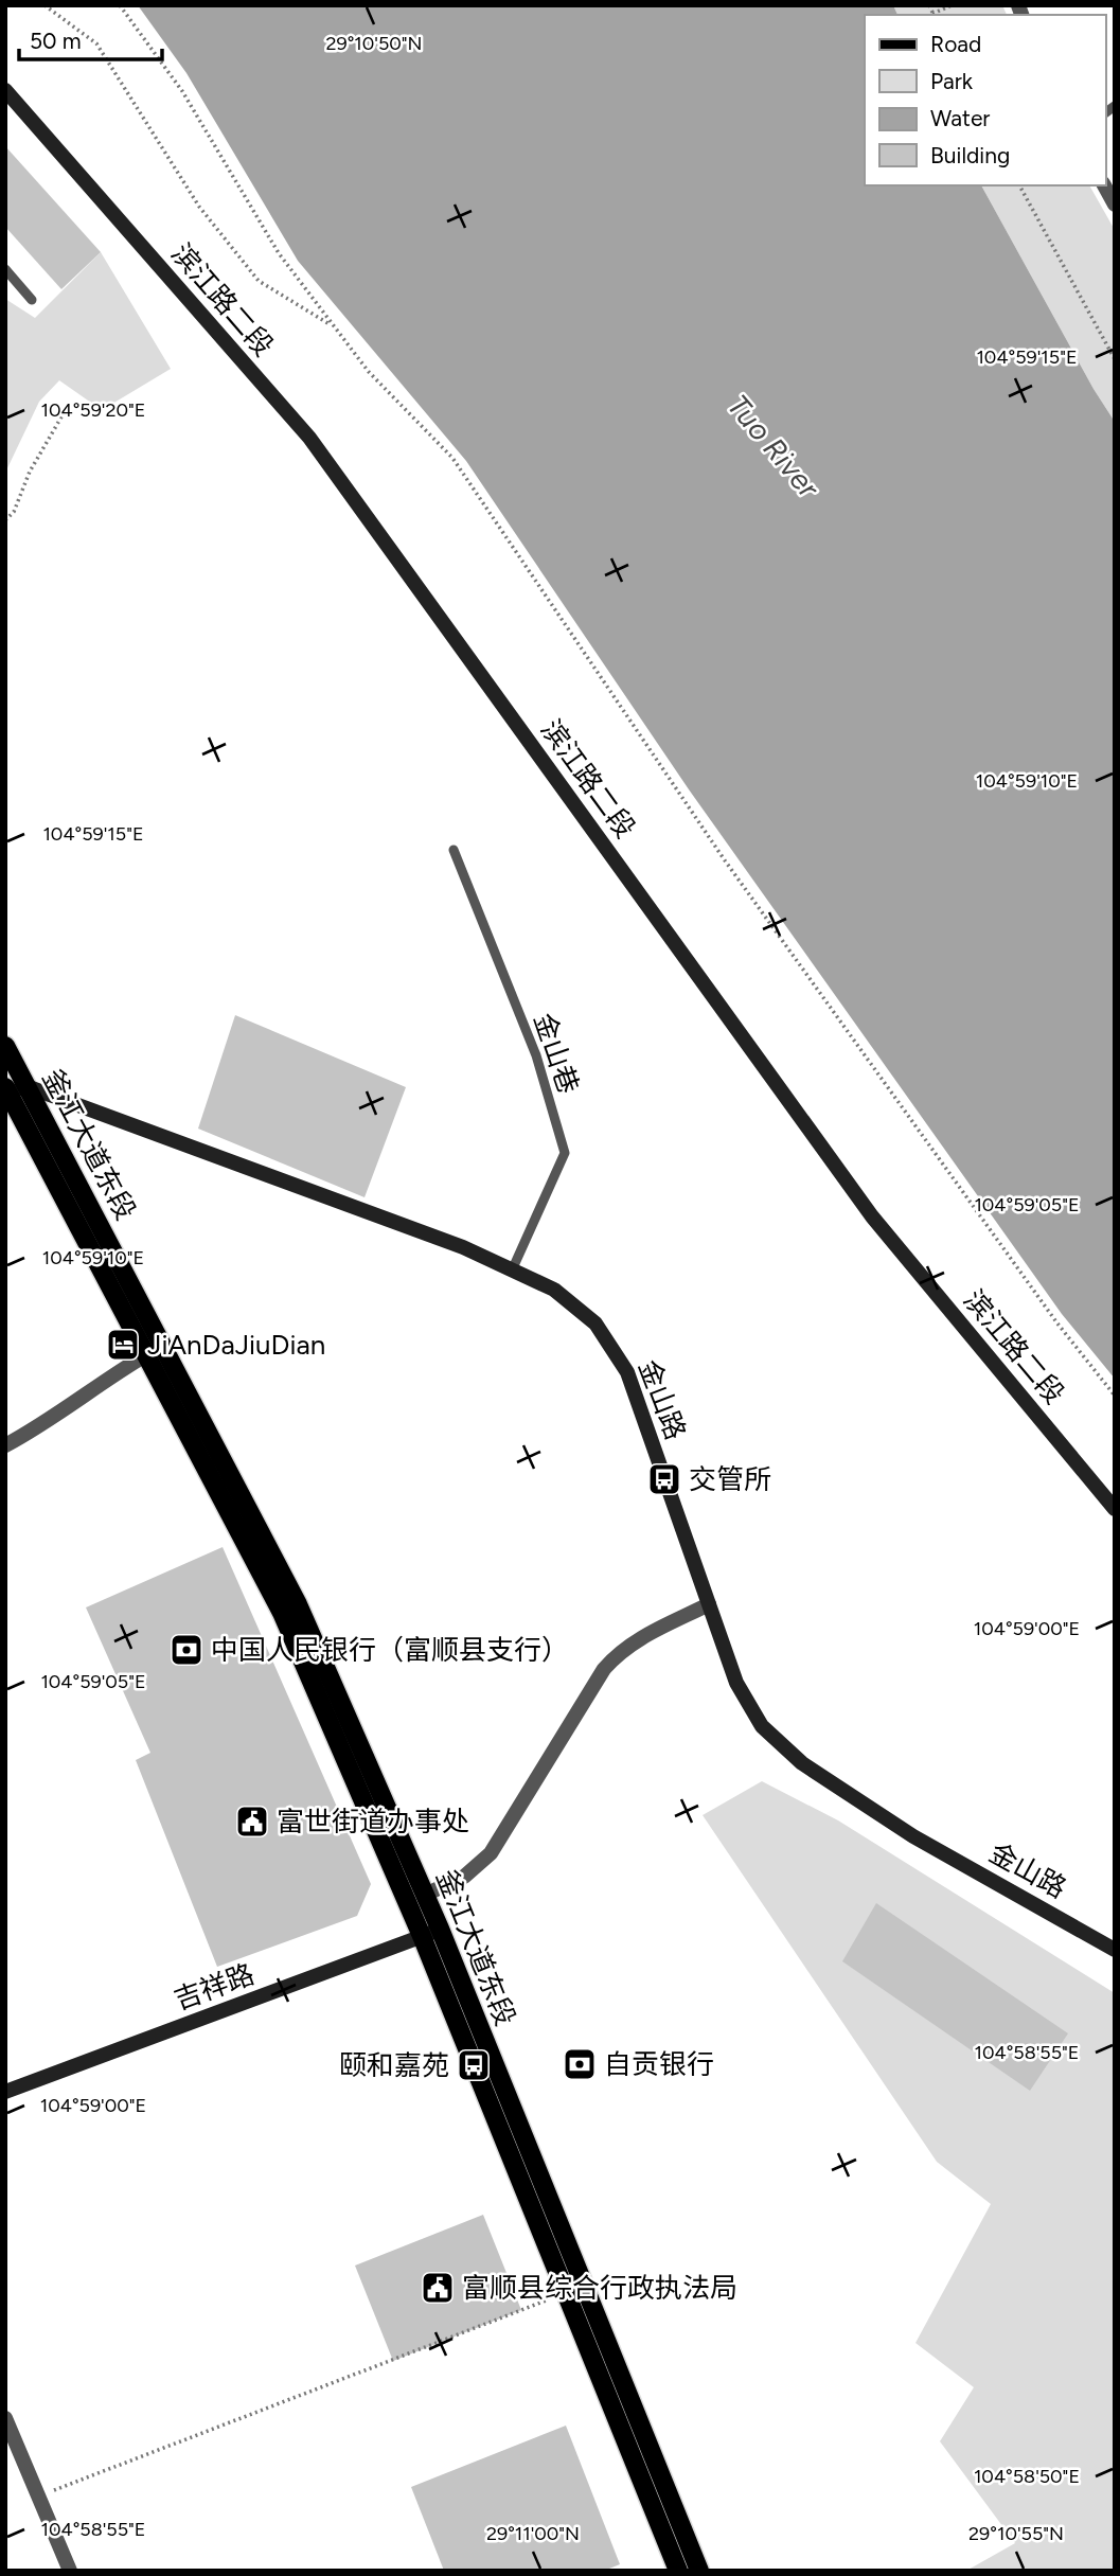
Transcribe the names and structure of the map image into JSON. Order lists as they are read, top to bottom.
{
  "streets": {
    "main road": ["釜江大道东段"],
    "street": ["滨江路二段", "金山路", "吉祥路"],
    "lane": ["金山巷"]
  },
  "crossings": [
    ["金山巷", "金山路"],
    ["釜江大道东段", "金山路"],
    ["釜江大道东段", "吉祥路"]
  ],
  "water": ["Tuo River"],
  "places": {
    "hotel": ["JiAnDaJiuDian"],
    "bus stop": ["交管所", "颐和嘉苑"],
    "bank": ["中国人民银行（富顺县支行）", "自贡银行"],
    "public building": ["富世街道办事处", "富顺县综合行政执法局"]
  },
  "legend": [
    "Road",
    "Park",
    "Water",
    "Building"
  ],
  "scale_bar": "50 m",
  "coordinates": [
    "29°10'50\"N",
    "104°59'15\"E",
    "104°59'20\"E",
    "104°59'10\"E",
    "104°59'05\"E",
    "104°59'00\"E",
    "104°58'55\"E",
    "104°58'50\"E",
    "29°11'00\"N",
    "29°10'55\"N"
  ]
}
